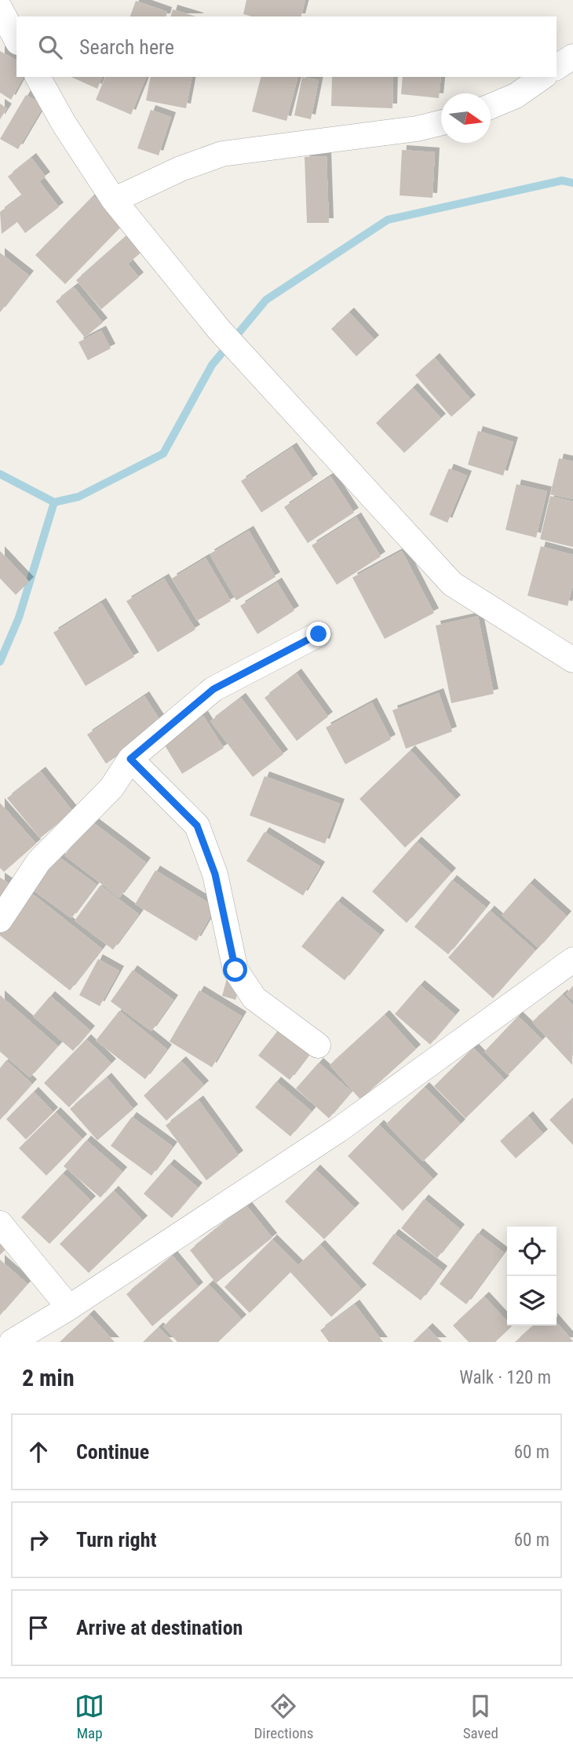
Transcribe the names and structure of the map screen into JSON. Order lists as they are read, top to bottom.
{
  "north": "right",
  "page": {
    "search": "Search here",
    "heading": ["2 min", "Walk · 120 m"],
    "list": [
      ["Continue", "60 m"],
      ["Turn right", "60 m"],
      "Arrive at destination"
    ],
    "nav": ["Map", "Directions", "Saved"]
  }
}
